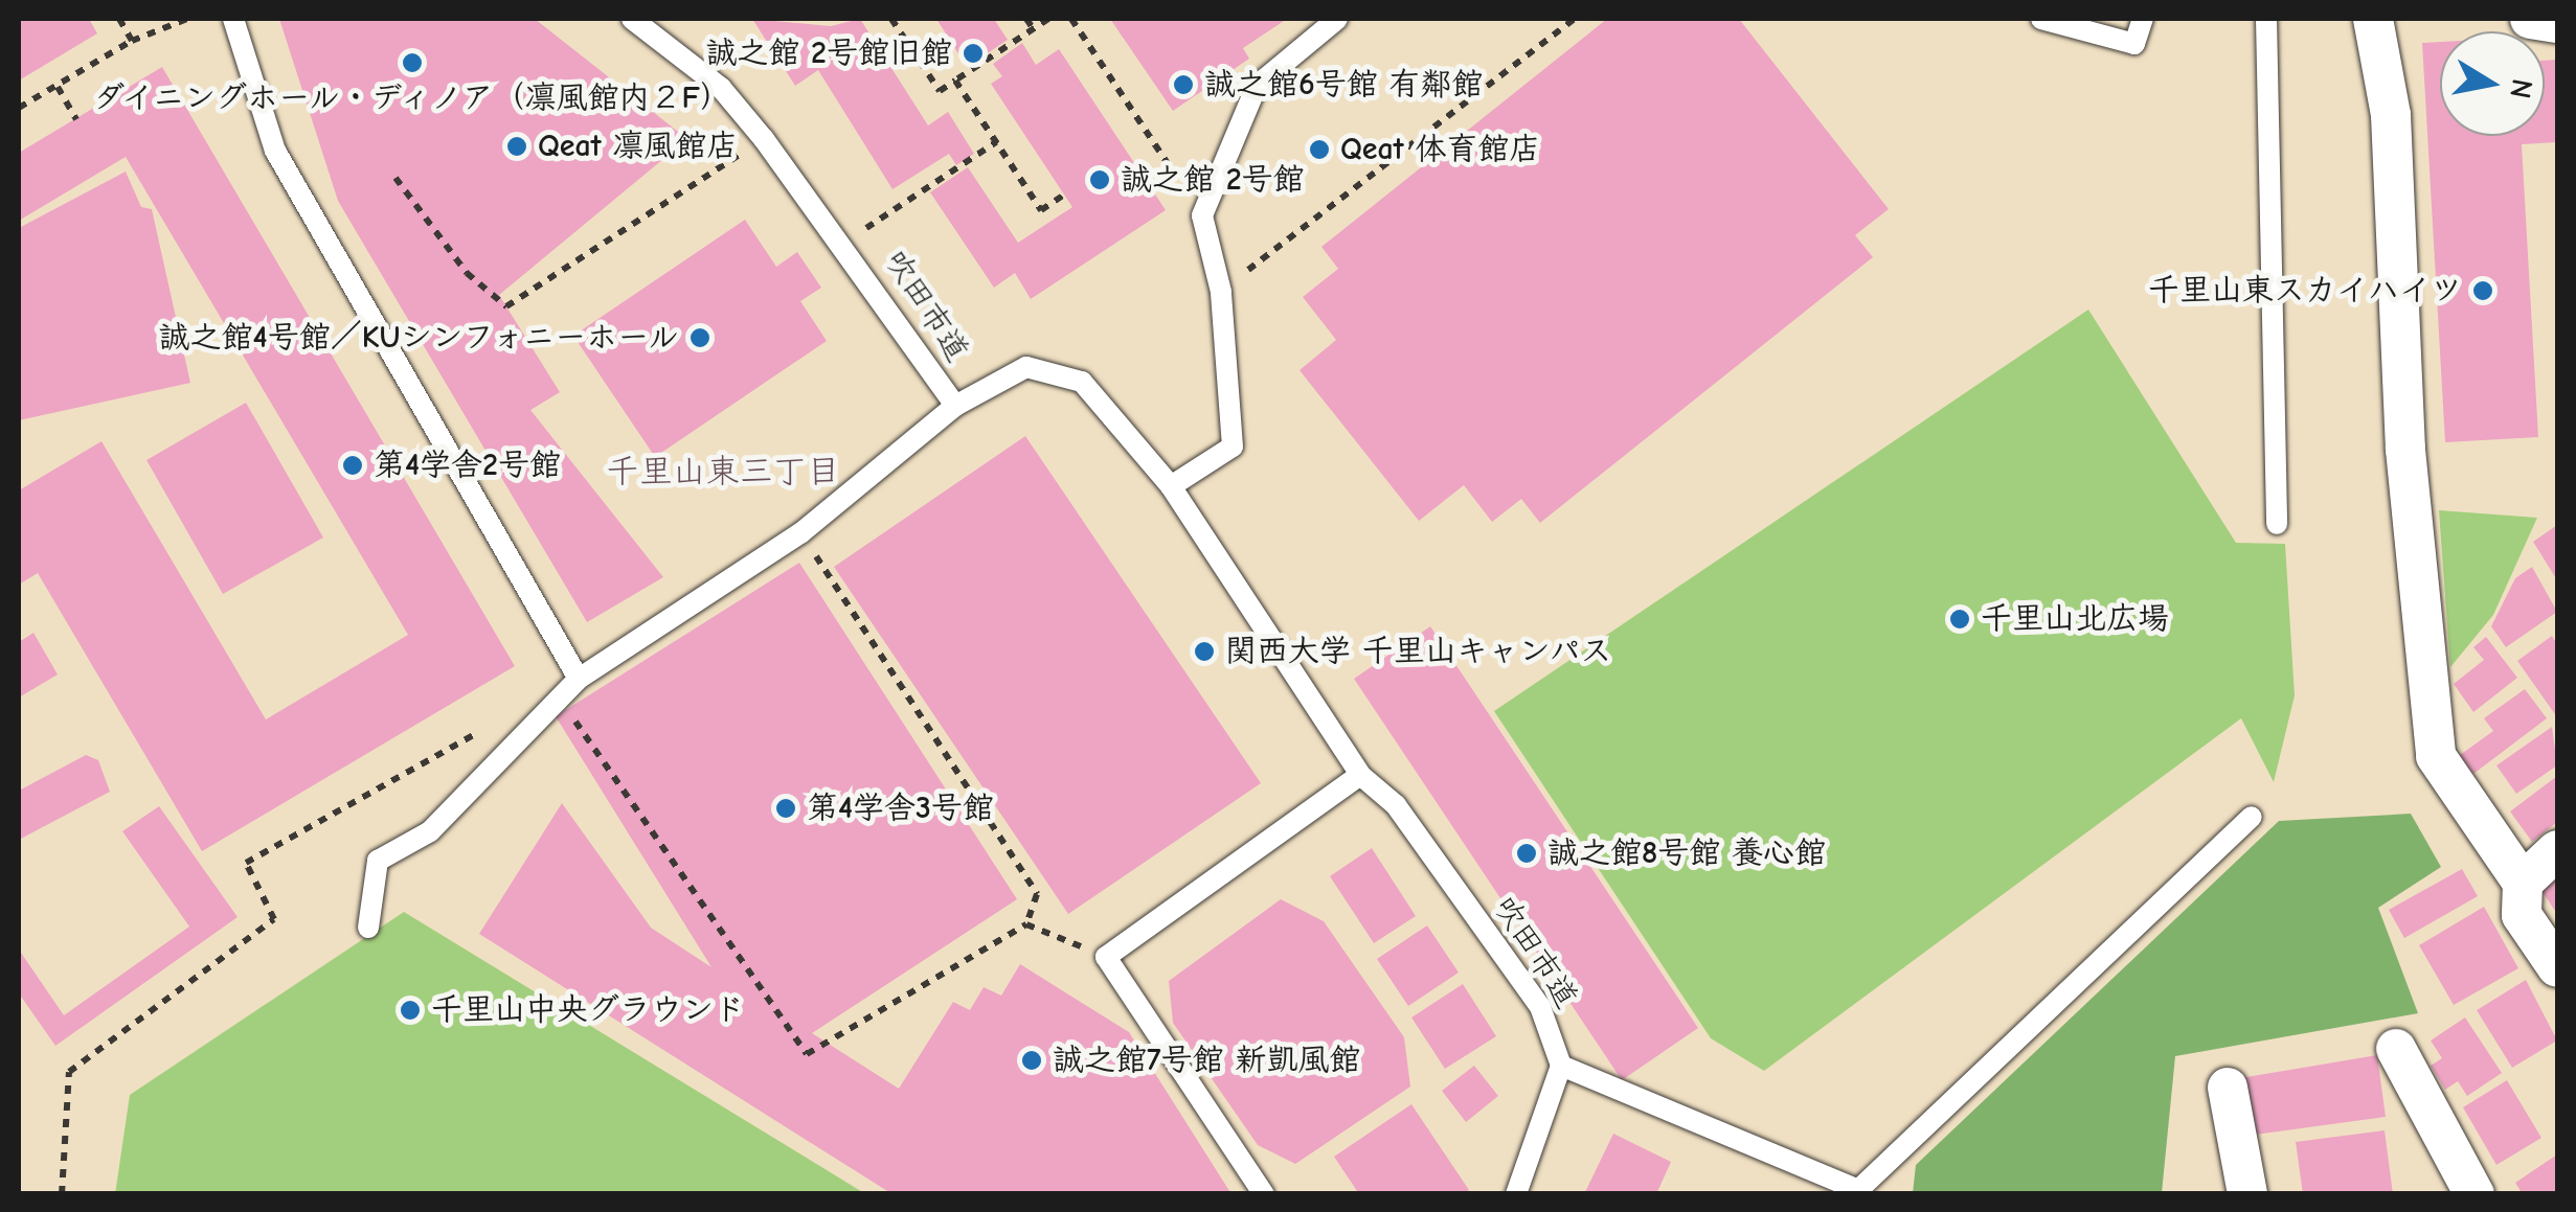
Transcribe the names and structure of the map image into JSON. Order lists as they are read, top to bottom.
{
  "streets": {
    "lane": ["吹田市道"]
  },
  "districts": ["千里山東三丁目"],
  "places": [
    "誠之館 2号館旧館",
    "ダイニングホール・ディノア（凛風館内２F）",
    "誠之館6号館 有鄰館",
    "Qeat 凛風館店",
    "Qeat 体育館店",
    "誠之館 2号館",
    "千里山東スカイハイツ",
    "誠之館4号館／KUシンフォニーホール",
    "第4学舎2号館",
    "千里山北広場",
    "関西大学 千里山キャンパス",
    "第4学舎3号館",
    "誠之館8号館 養心館",
    "千里山中央グラウンド",
    "誠之館7号館 新凱風館"
  ],
  "north": "right"
}
